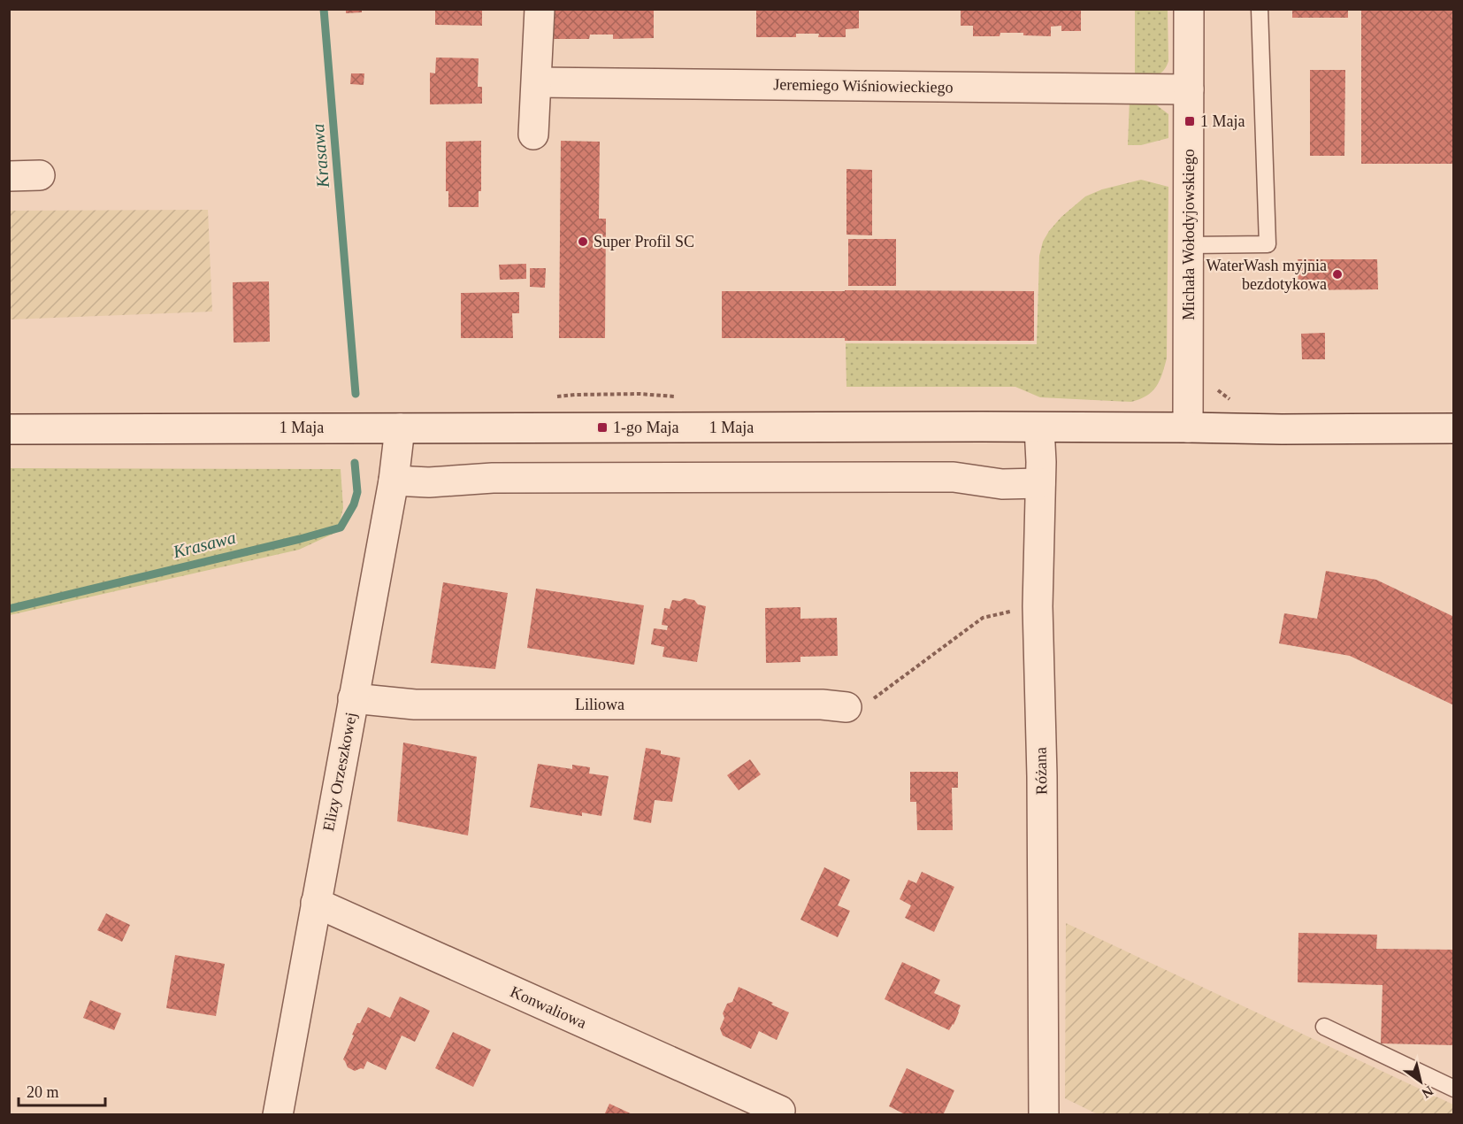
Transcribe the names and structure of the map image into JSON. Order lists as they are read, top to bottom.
{
  "streets": {
    "street": [
      "Jeremiego Wiśniowieckiego",
      "Michała Wołodyjowskiego",
      "1 Maja",
      "Liliowa",
      "Różana",
      "Elizy Orzeszkowej",
      "Konwaliowa"
    ]
  },
  "crossings": [
    ["Jeremiego Wiśniowieckiego", "Michała Wołodyjowskiego"],
    ["Michała Wołodyjowskiego", "1 Maja"],
    ["1 Maja", "Różana"],
    ["1 Maja", "Elizy Orzeszkowej"],
    ["Liliowa", "Elizy Orzeszkowej"],
    ["Elizy Orzeszkowej", "Konwaliowa"]
  ],
  "water": ["Krasawa"],
  "places": {
    "transit": ["1 Maja", "1-go Maja"],
    "other": ["Super Profil SC", "WaterWash myjnia bezdotykowa"]
  },
  "scale_bar": "20 m",
  "north": "bottom right"
}
